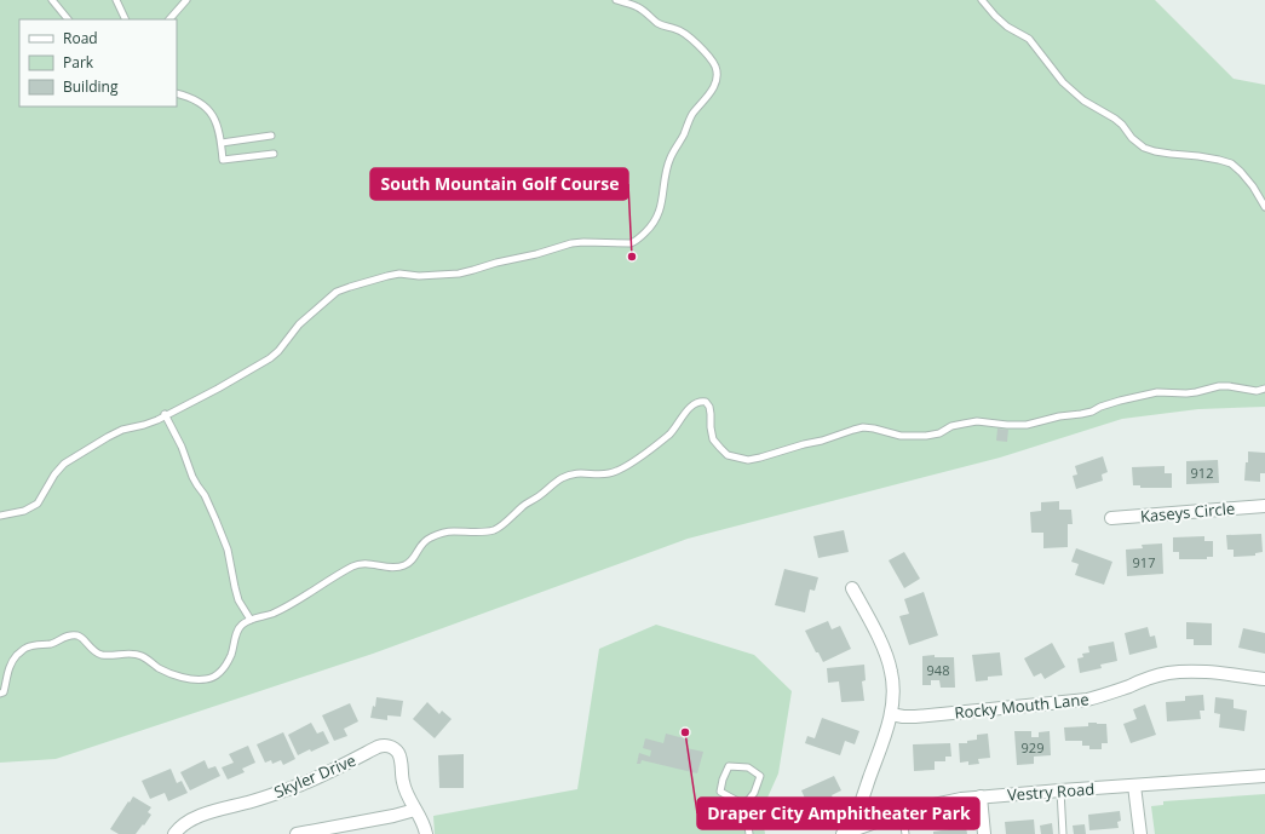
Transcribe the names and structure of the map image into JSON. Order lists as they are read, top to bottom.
{
  "streets": {
    "street": [
      "Kaseys Circle",
      "Rocky Mouth Lane",
      "Skyler Drive",
      "Vestry Road"
    ]
  },
  "places": ["South Mountain Golf Course", "Draper City Amphitheater Park"],
  "house_numbers": [
    "912",
    "917",
    "948",
    "929"
  ],
  "legend": ["Road", "Park", "Building"]
}
